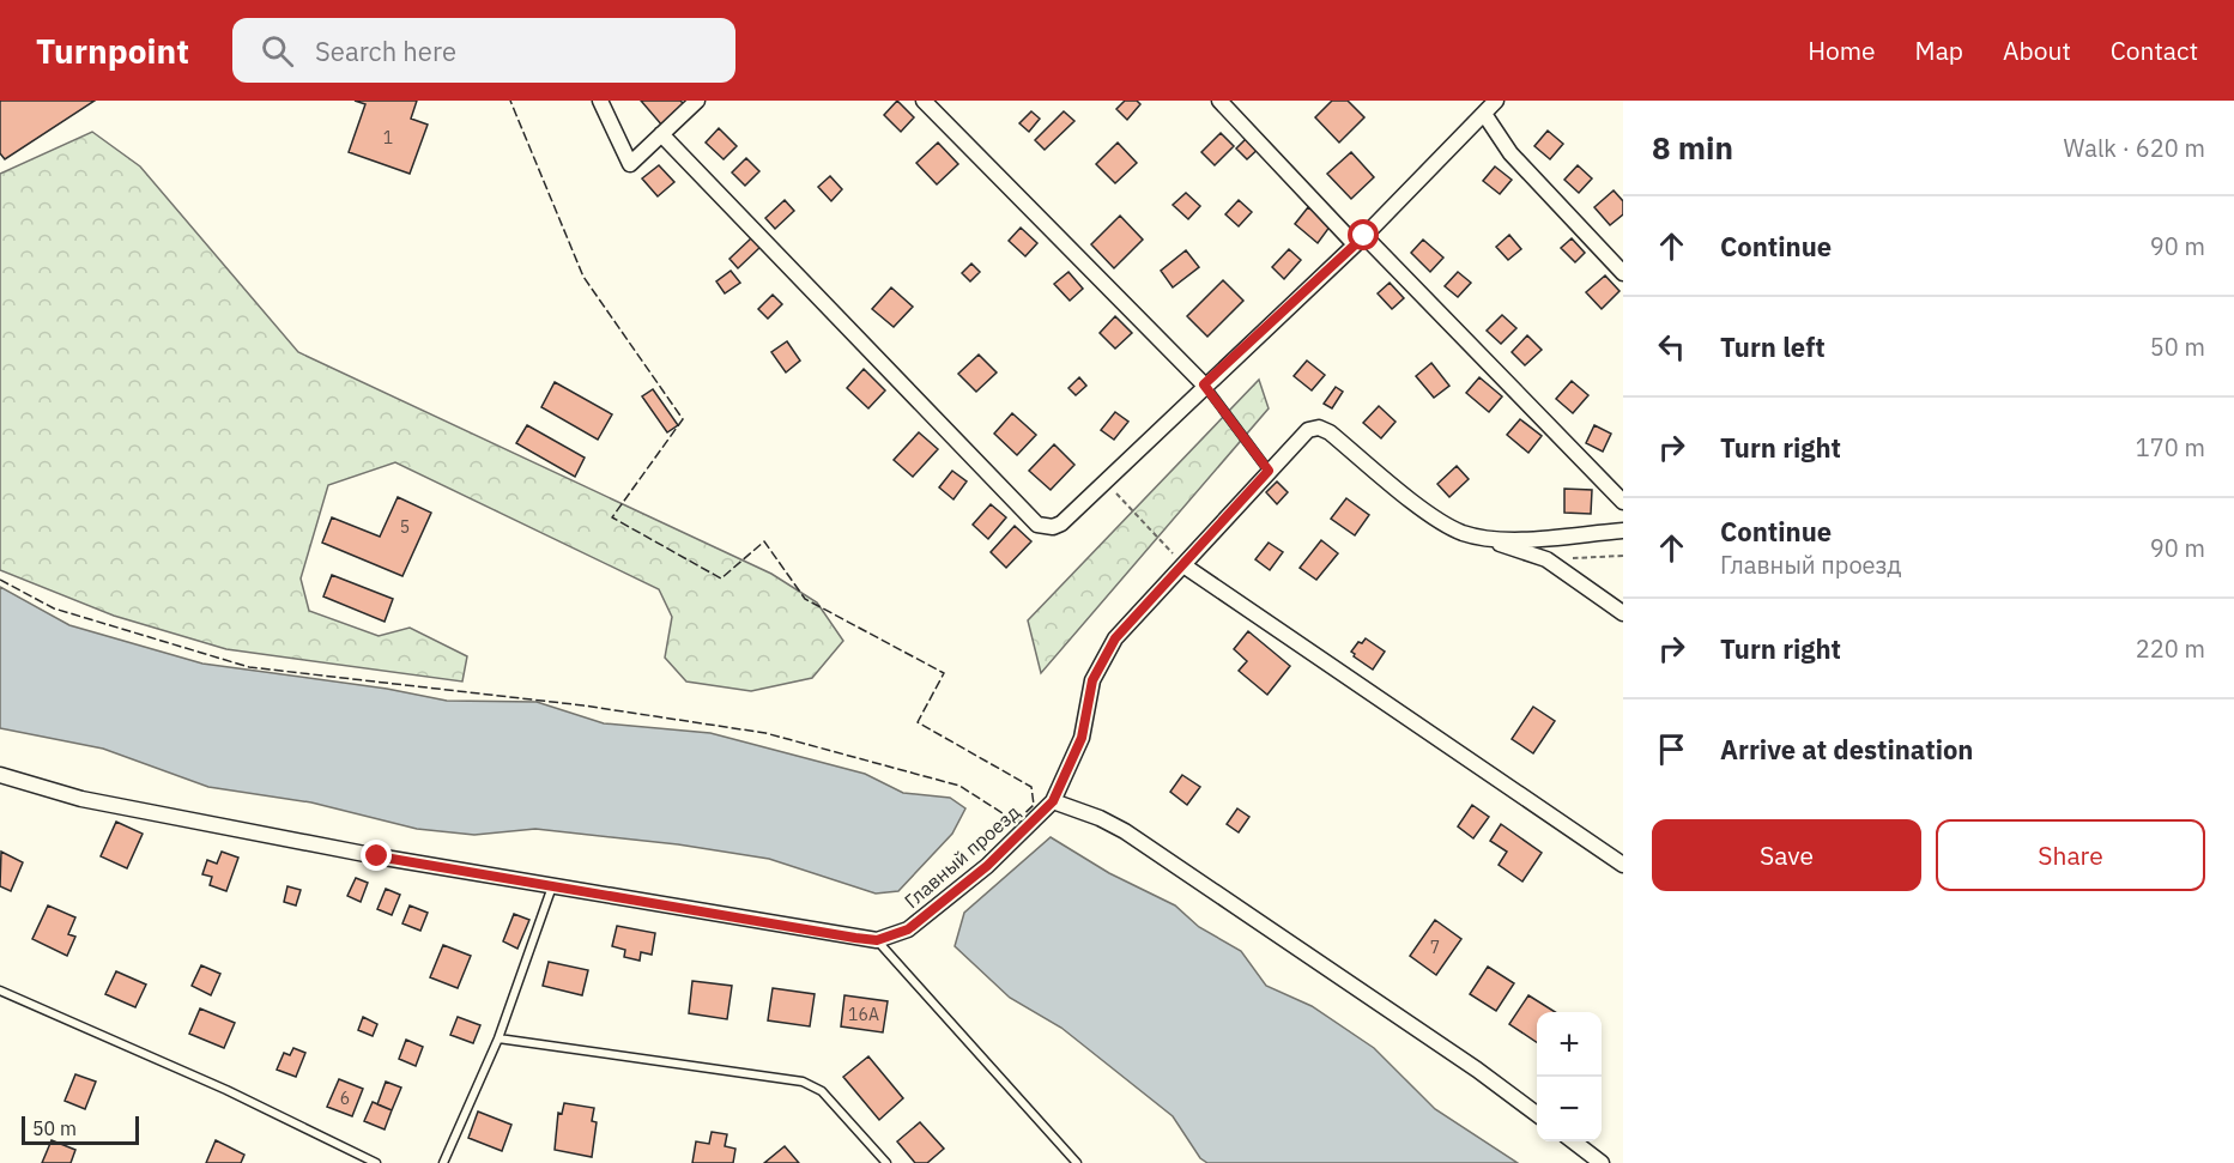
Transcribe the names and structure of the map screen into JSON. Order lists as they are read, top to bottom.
{
  "streets": {
    "street": ["Главный проезд"]
  },
  "house_numbers": [
    "1",
    "5",
    "7",
    "16А",
    "6"
  ],
  "scale_bar": "50 m",
  "page": {
    "header": "Turnpoint",
    "search": "Search here",
    "nav": [
      "Home",
      "Map",
      "About",
      "Contact"
    ],
    "heading": ["8 min", "Walk · 620 m"],
    "list": [
      ["Continue", "90 m"],
      ["Turn left", "50 m"],
      ["Turn right", "170 m"],
      ["Continue", "Главный проезд", "90 m"],
      ["Turn right", "220 m"],
      "Arrive at destination"
    ],
    "buttons": ["Save", "Share"],
    "map_buttons": ["+", "−"],
    "scale": "50 m"
  }
}
